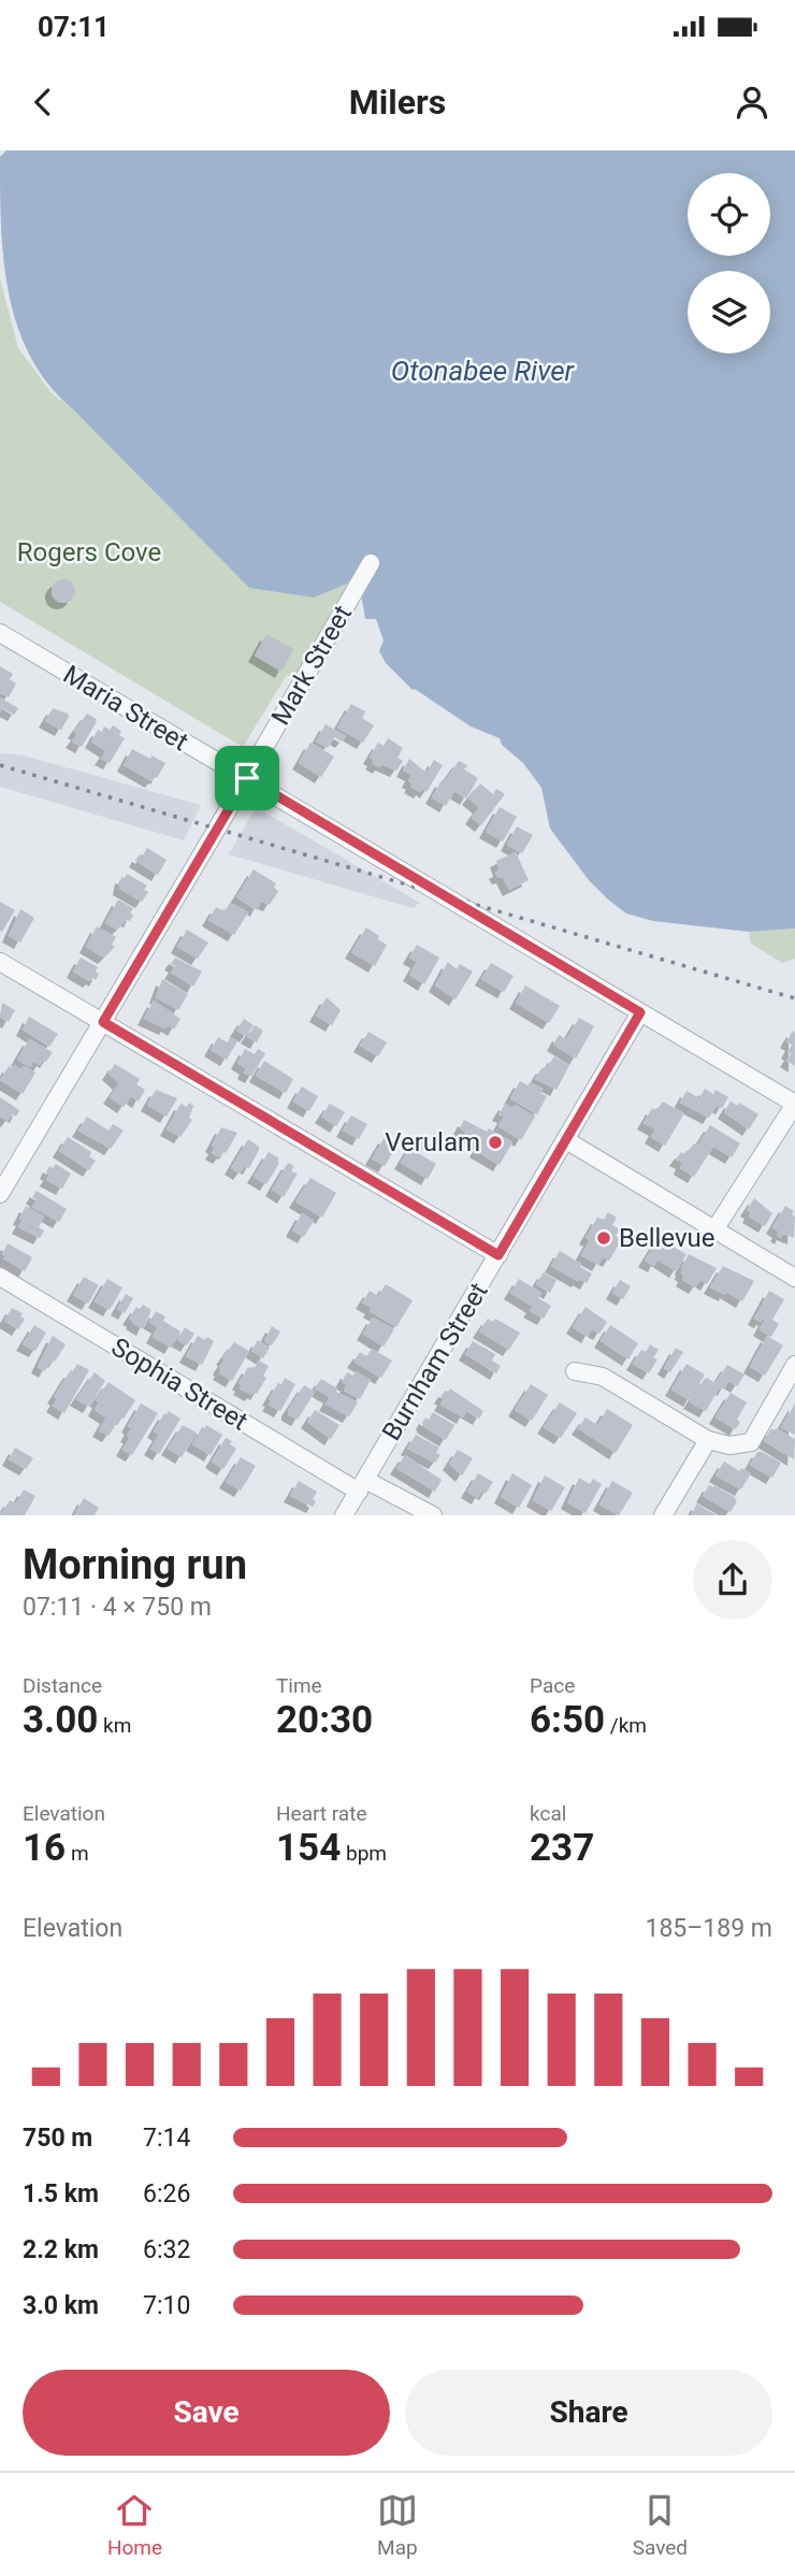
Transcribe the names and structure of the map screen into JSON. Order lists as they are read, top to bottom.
{
  "streets": {
    "street": [
      "Mark Street",
      "Maria Street",
      "Burnham Street",
      "Sophia Street"
    ]
  },
  "crossings": [
    ["Mark Street", "Maria Street"],
    ["Maria Street", "Burnham Street"],
    ["Burnham Street", "Sophia Street"]
  ],
  "water": ["Otonabee River"],
  "parks": ["Rogers Cove"],
  "places": ["Verulam", "Bellevue"],
  "page": {
    "status": "07:11",
    "header": "Milers",
    "heading": ["Morning run", "07:11 · 4 × 750 m"],
    "stats": [
      ["Distance", "3.00 km"],
      ["Time", "20:30"],
      ["Pace", "6:50 /km"],
      ["Elevation", "16 m"],
      ["Heart rate", "154 bpm"],
      ["kcal", "237"]
    ],
    "chart": ["Elevation", "185–189 m"],
    "list": [
      {
        "name": "750 m",
        "note": "7:14"
      },
      {
        "name": "1.5 km",
        "note": "6:26"
      },
      {
        "name": "2.2 km",
        "note": "6:32"
      },
      {
        "name": "3.0 km",
        "note": "7:10"
      }
    ],
    "buttons": ["Save", "Share"],
    "tabs": ["Home", "Map", "Saved"]
  }
}
